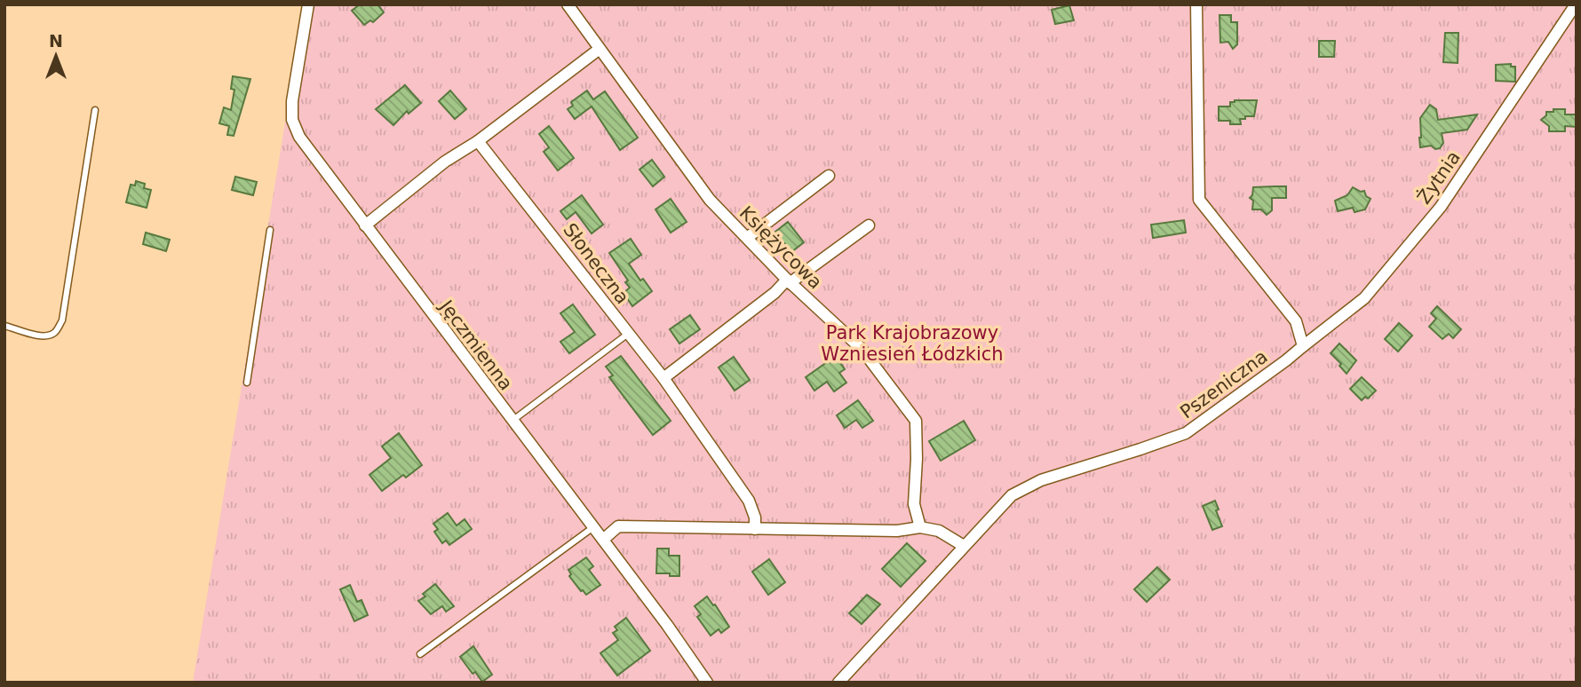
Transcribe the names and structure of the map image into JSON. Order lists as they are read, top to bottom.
{
  "streets": {
    "street": [
      "Żytnia",
      "Księżycowa",
      "Słoneczna",
      "Jęczmienna",
      "Pszeniczna"
    ]
  },
  "crossings": [
    ["Żytnia", "Pszeniczna"]
  ],
  "parks": ["Park Krajobrazowy Wzniesień Łódzkich"],
  "north": "top"
}
